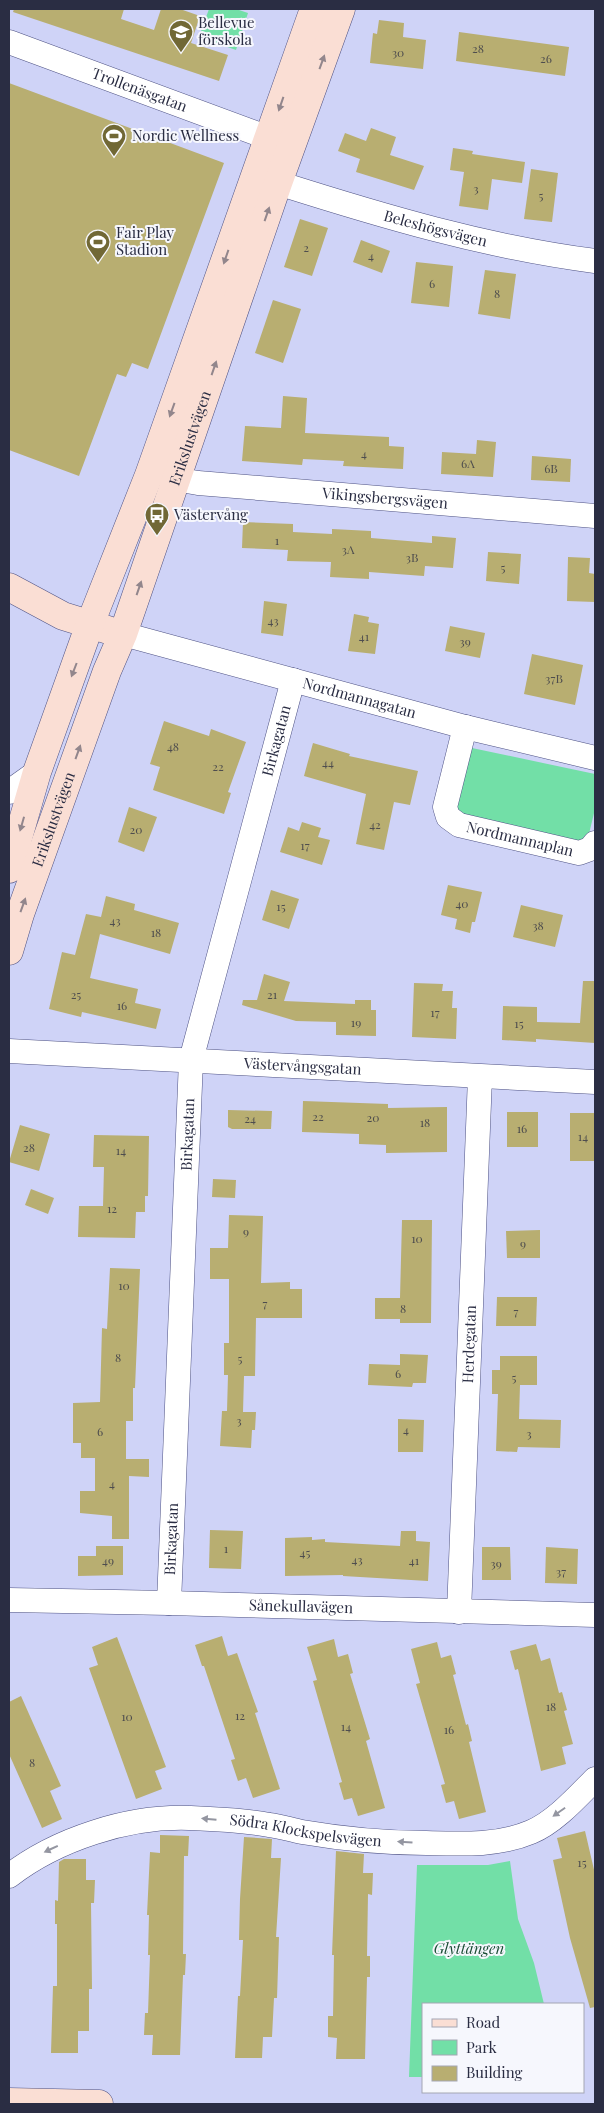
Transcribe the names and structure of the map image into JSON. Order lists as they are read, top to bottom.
{
  "streets": {
    "street": [
      "Trollenäsgatan",
      "Beleshögsvägen",
      "Erikslustvägen",
      "Vikingsbergsvägen",
      "Nordmannagatan",
      "Birkagatan",
      "Nordmannaplan",
      "Västervångsgatan",
      "Herdegatan",
      "Sånekullavägen",
      "Södra Klockspelsvägen"
    ]
  },
  "crossings": [
    ["Trollenäsgatan", "Erikslustvägen"],
    ["Beleshögsvägen", "Erikslustvägen"],
    ["Erikslustvägen", "Vikingsbergsvägen"],
    ["Erikslustvägen", "Nordmannagatan"],
    ["Nordmannagatan", "Birkagatan"],
    ["Nordmannagatan", "Nordmannaplan"],
    ["Birkagatan", "Västervångsgatan"],
    ["Birkagatan", "Sånekullavägen"],
    ["Västervångsgatan", "Herdegatan"],
    ["Herdegatan", "Sånekullavägen"]
  ],
  "one_way": ["Södra Klockspelsvägen"],
  "parks": ["Glyttängen"],
  "places": {
    "school or university": ["Bellevue förskola"],
    "sports": ["Nordic Wellness", "Fair Play Stadion"],
    "bus stop": ["Västervång"]
  },
  "house_numbers": [
    "28",
    "30",
    "26",
    "3",
    "5",
    "2",
    "4",
    "6",
    "8",
    "4",
    "6A",
    "6B",
    "1",
    "3A",
    "3B",
    "5",
    "43",
    "41",
    "39",
    "37B",
    "48",
    "44",
    "22",
    "42",
    "20",
    "17",
    "40",
    "15",
    "43",
    "38",
    "18",
    "25",
    "21",
    "16",
    "17",
    "19",
    "15",
    "22",
    "20",
    "24",
    "18",
    "16",
    "14",
    "28",
    "14",
    "12",
    "9",
    "10",
    "9",
    "10",
    "7",
    "8",
    "7",
    "8",
    "5",
    "6",
    "5",
    "3",
    "4",
    "6",
    "3",
    "4",
    "1",
    "45",
    "43",
    "49",
    "41",
    "39",
    "37",
    "18",
    "12",
    "10",
    "14",
    "16",
    "8",
    "15"
  ],
  "legend": ["Road", "Park", "Building"]
}
